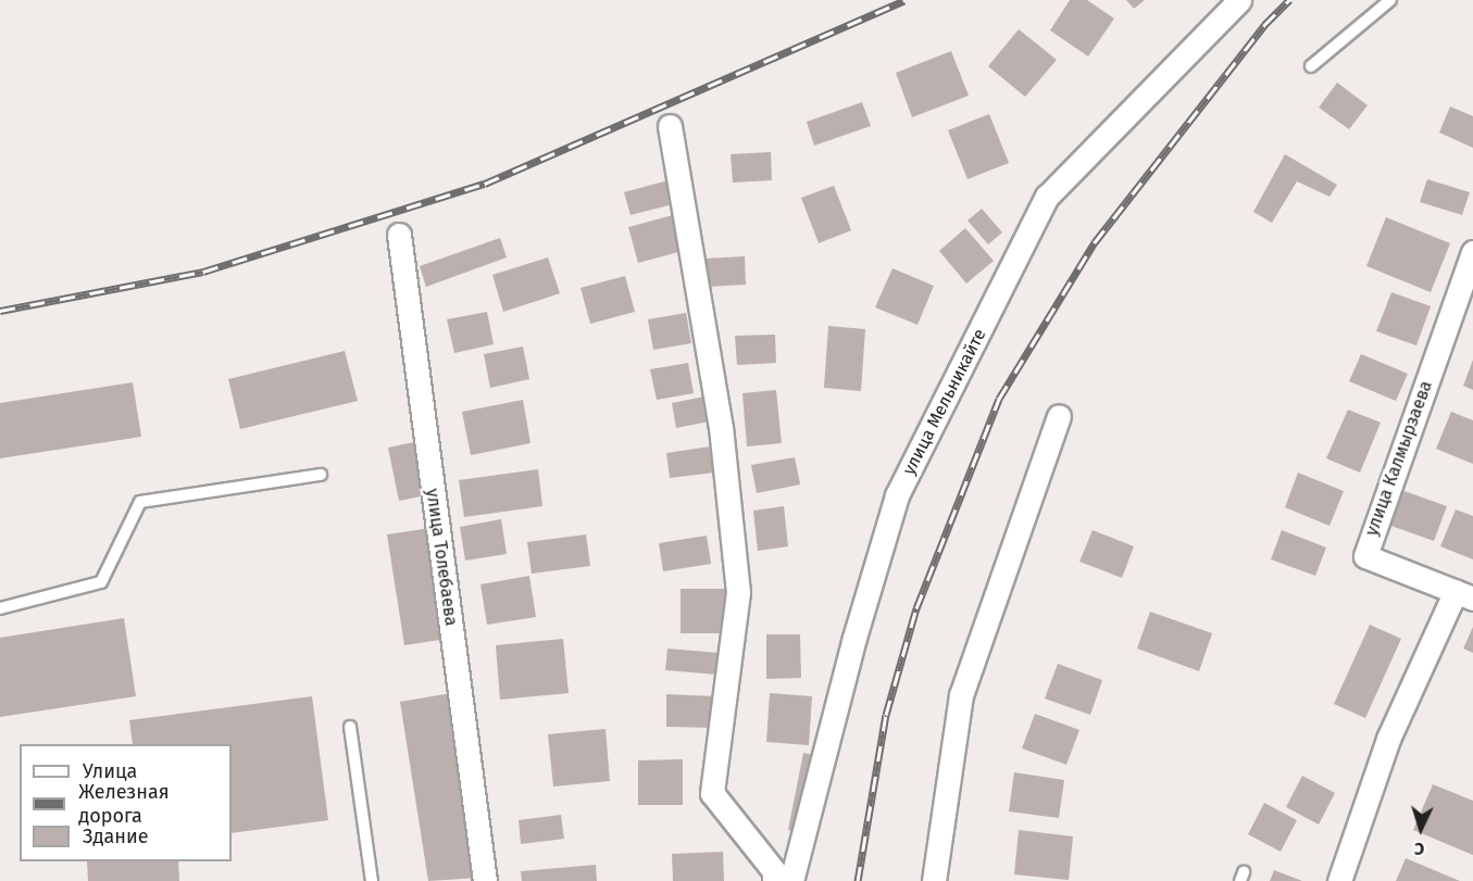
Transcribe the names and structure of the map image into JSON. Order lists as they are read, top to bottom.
{
  "streets": {
    "street": ["улица Мельникайте", "улица Калмырзаева", "улица Толебаева"]
  },
  "legend": ["Улица", "Железная дорога", "Здание"],
  "north": "bottom"
}
